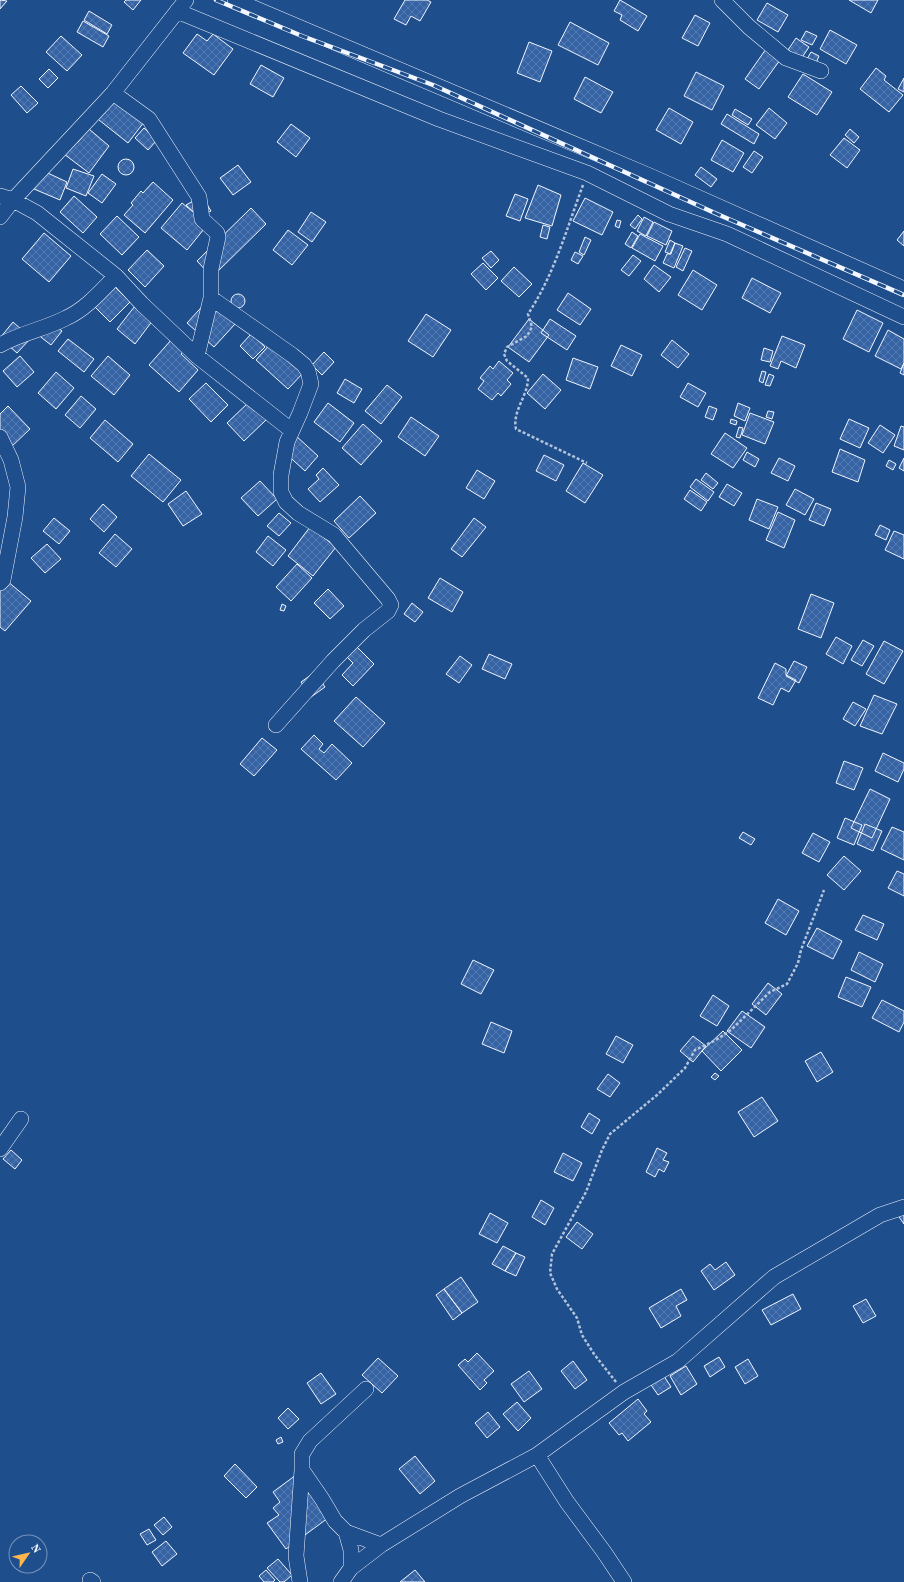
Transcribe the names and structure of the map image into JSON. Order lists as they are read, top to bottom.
{
  "north": "top right"
}
